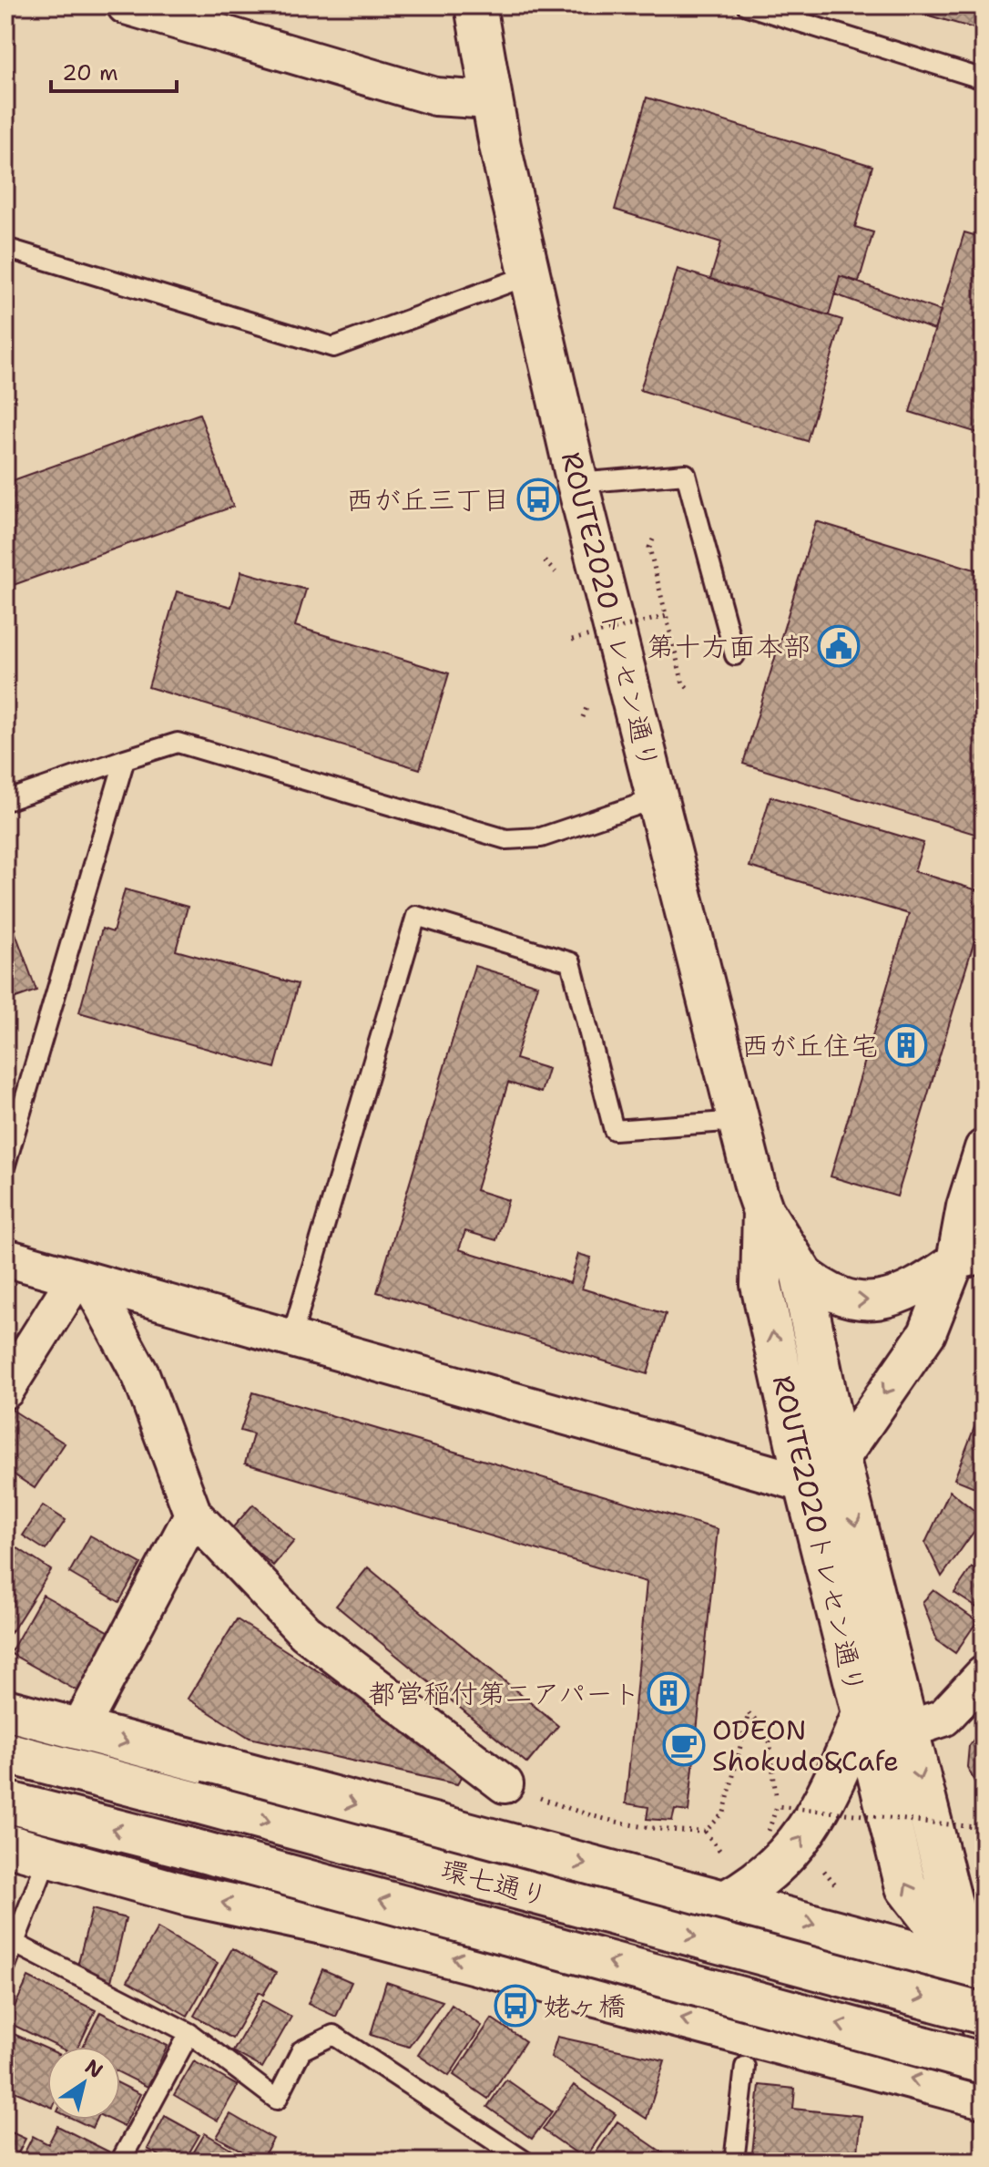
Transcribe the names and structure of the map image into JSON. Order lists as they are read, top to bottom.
{
  "streets": {
    "main road": ["ROUTE2020トレセン通り", "環七通り"]
  },
  "places": {
    "bus stop": ["西が丘三丁目", "姥ヶ橋"],
    "public building": ["第十方面本部"],
    "building": ["西が丘住宅", "都営稲付第二アパート"],
    "cafe": ["ODEON Shokudo&Cafe"]
  },
  "scale_bar": "20 m",
  "north": "top right"
}
